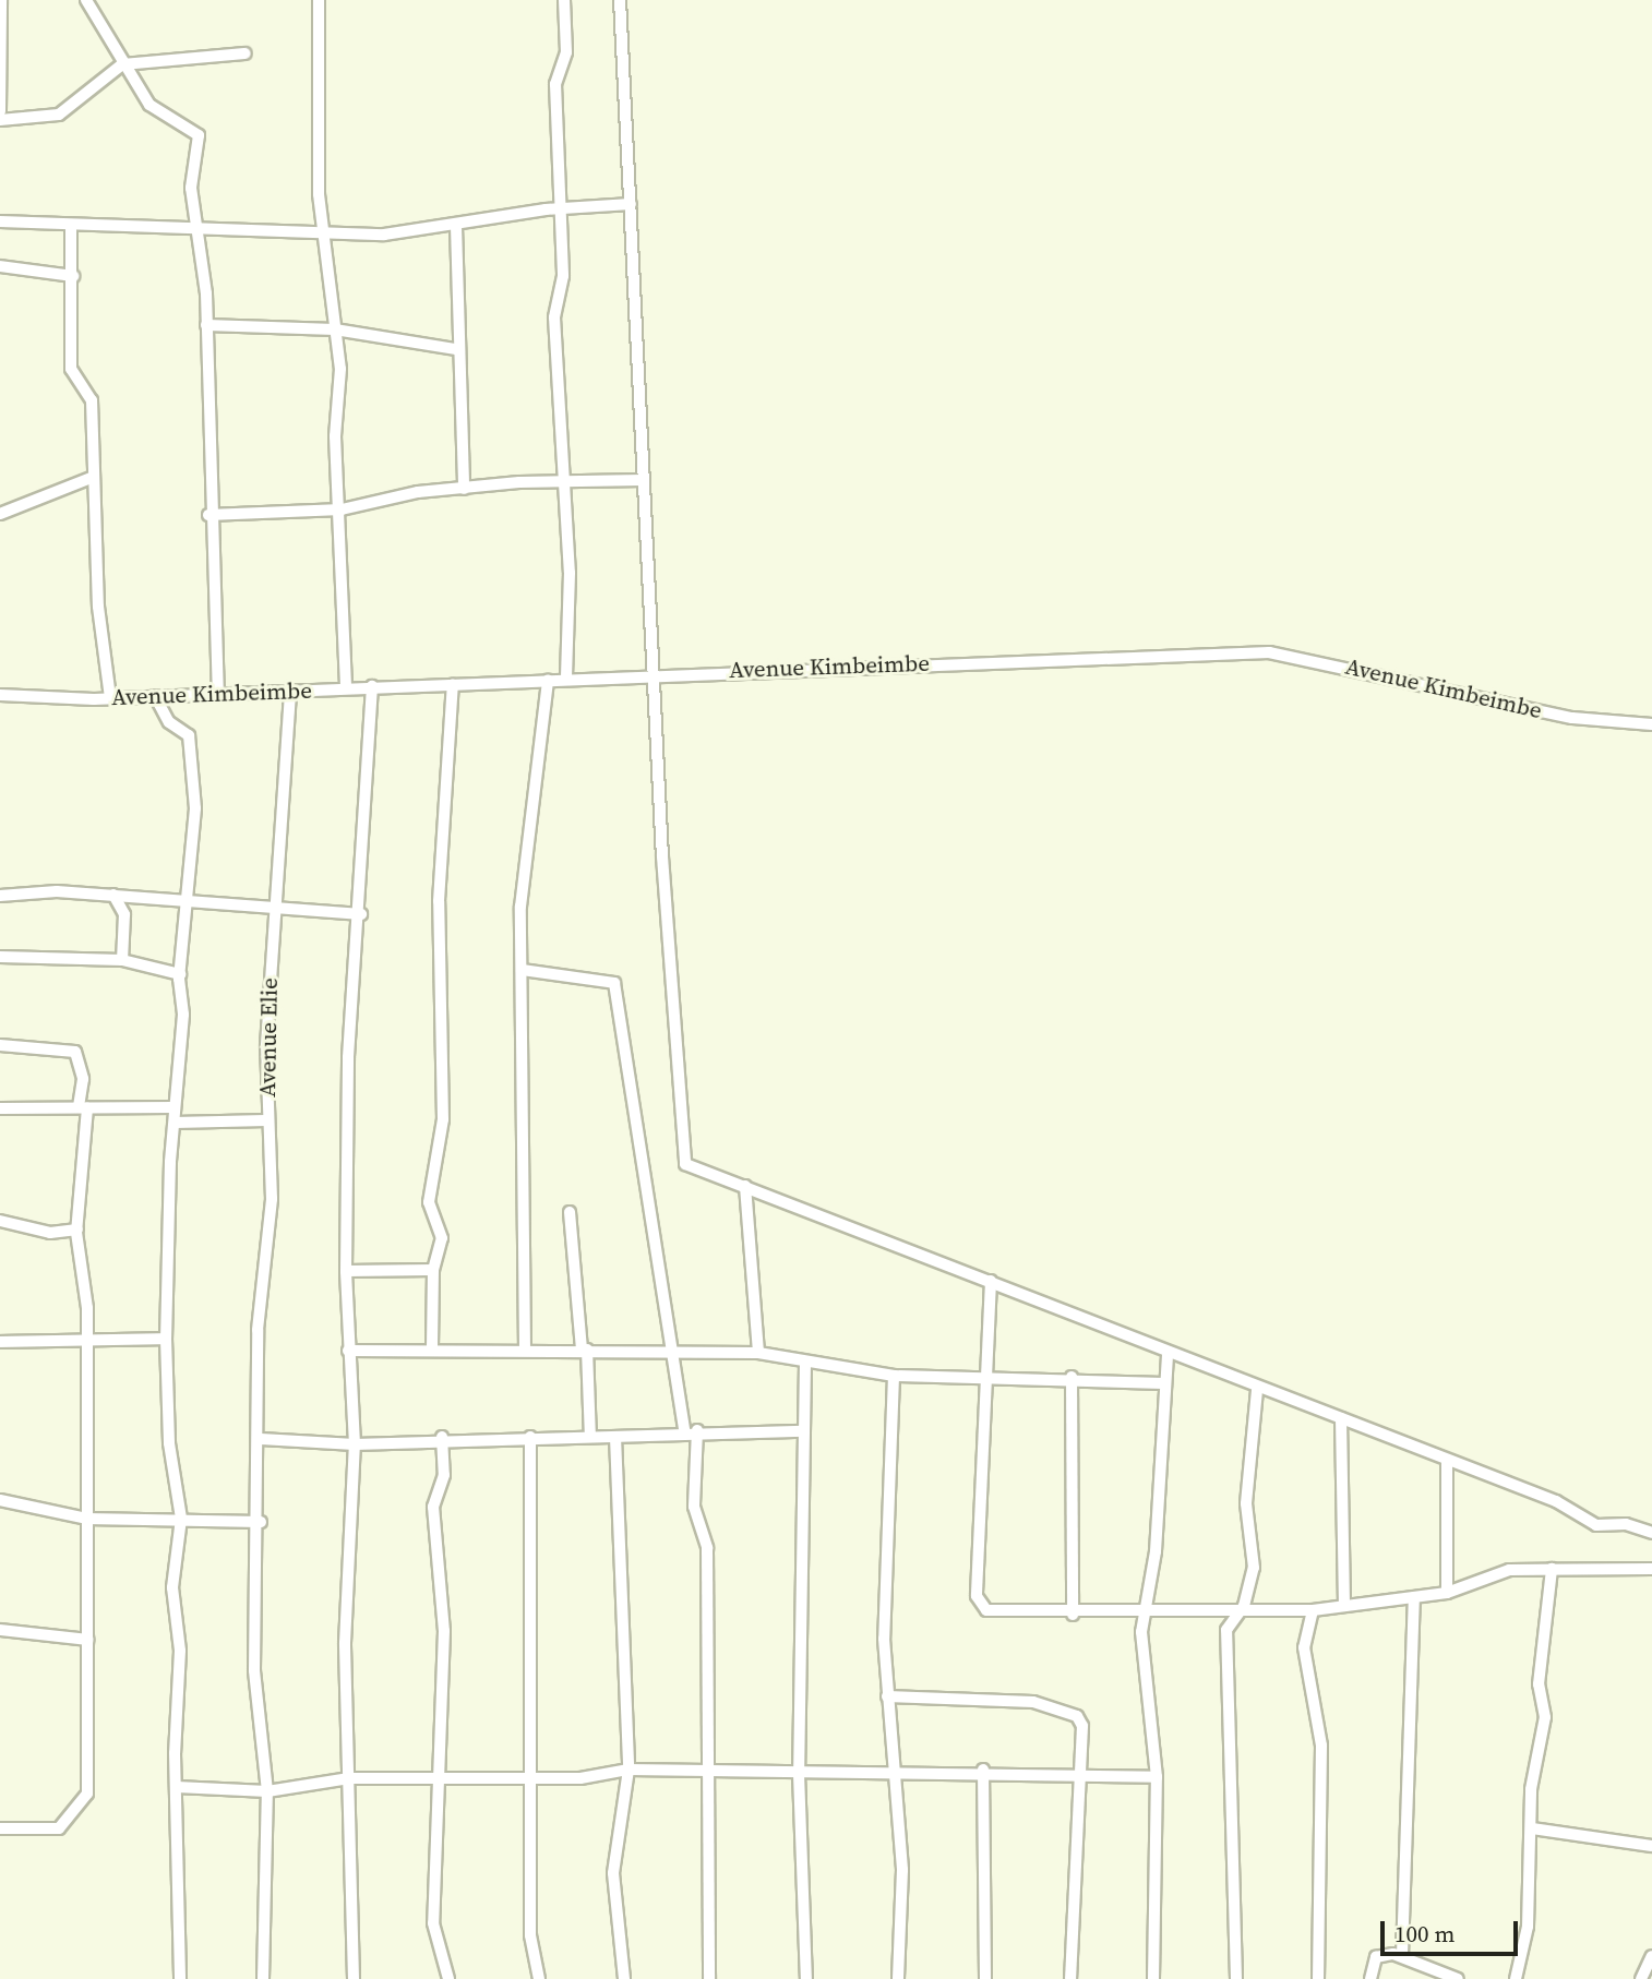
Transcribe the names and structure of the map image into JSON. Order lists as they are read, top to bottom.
{
  "streets": {
    "street": ["Avenue Kimbeimbe", "Avenue Elie"]
  },
  "crossings": [
    ["Avenue Kimbeimbe", "Avenue Elie"]
  ],
  "scale_bar": "100 m"
}
